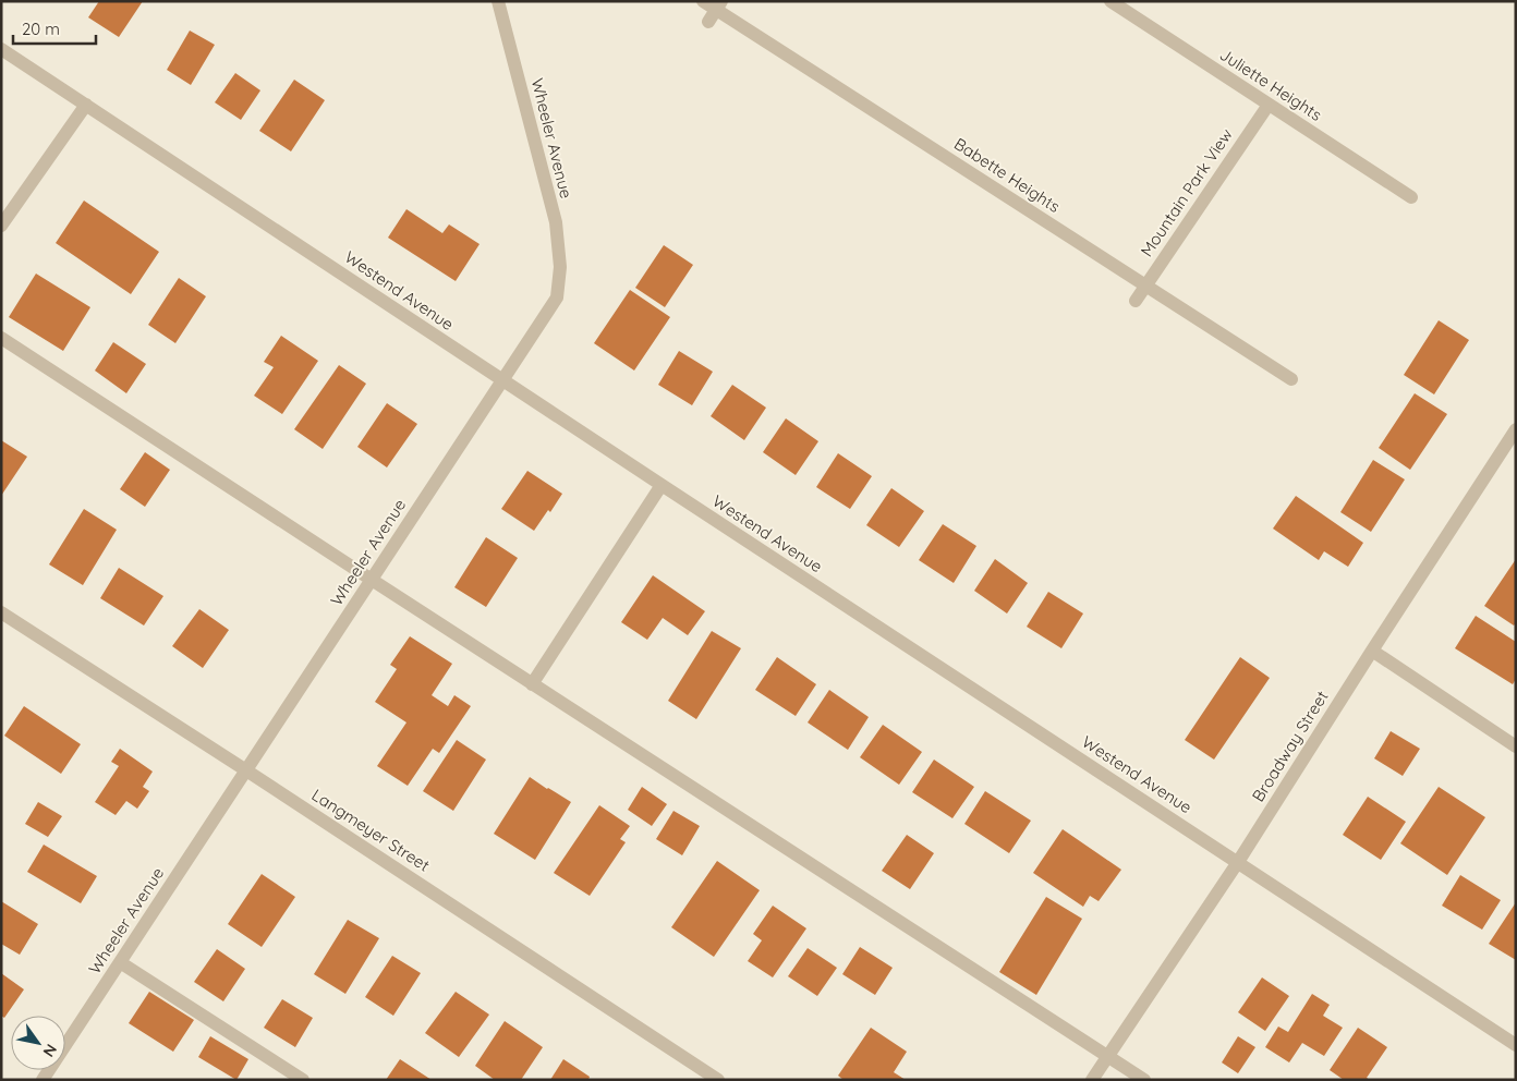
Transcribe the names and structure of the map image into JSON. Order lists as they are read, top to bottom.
{
  "streets": {
    "street": [
      "Juliette Heights",
      "Wheeler Avenue",
      "Babette Heights",
      "Mountain Park View",
      "Westend Avenue",
      "Broadway Street",
      "Langmeyer Street"
    ]
  },
  "crossings": [
    ["Juliette Heights", "Mountain Park View"],
    ["Wheeler Avenue", "Westend Avenue"],
    ["Wheeler Avenue", "Langmeyer Street"],
    ["Babette Heights", "Mountain Park View"],
    ["Westend Avenue", "Broadway Street"]
  ],
  "scale_bar": "20 m",
  "north": "bottom right"
}
